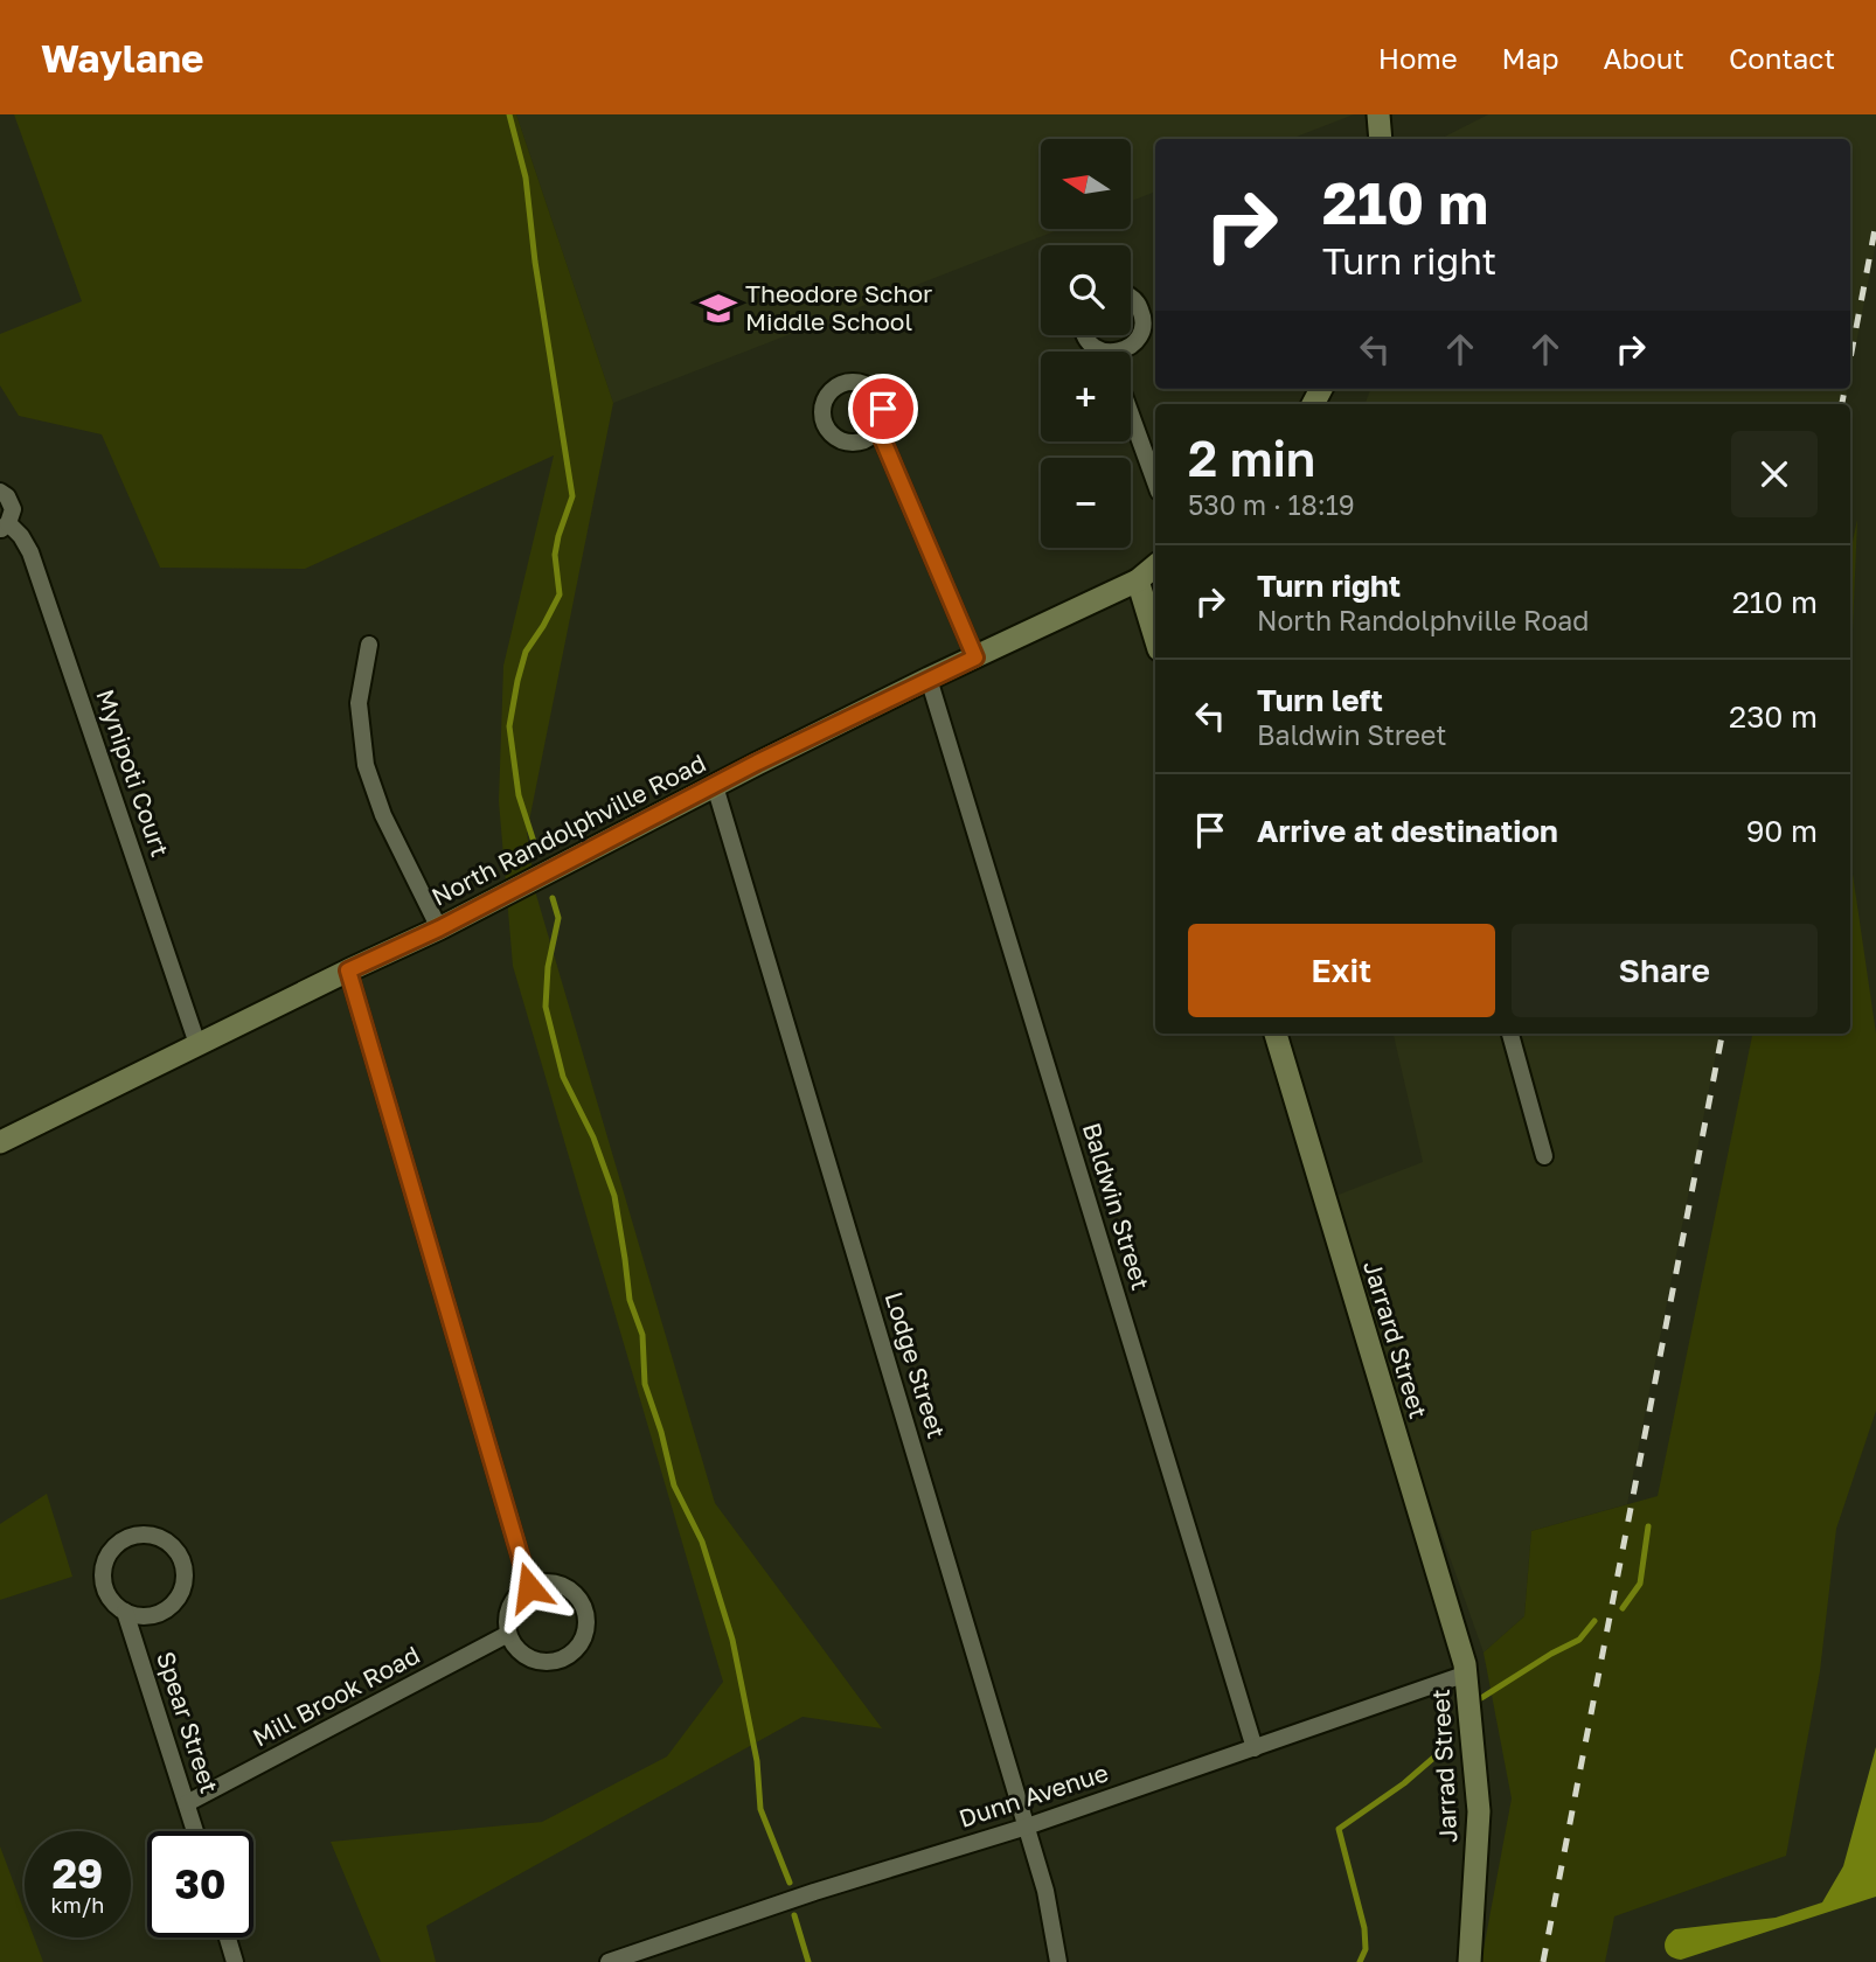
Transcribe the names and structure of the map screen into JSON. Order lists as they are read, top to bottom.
{
  "streets": {
    "street": [
      "Mynipoti Court",
      "North Randolphville Road",
      "Baldwin Street",
      "Jarrard Street",
      "Lodge Street",
      "Mill Brook Road",
      "Spear Street",
      "Jarrad Street",
      "Dunn Avenue"
    ]
  },
  "crossings": [
    ["Mynipoti Court", "North Randolphville Road"],
    ["North Randolphville Road", "Baldwin Street"],
    ["North Randolphville Road", "Lodge Street"],
    ["Baldwin Street", "Dunn Avenue"],
    ["Jarrard Street", "Jarrad Street"],
    ["Jarrard Street", "Dunn Avenue"],
    ["Lodge Street", "Dunn Avenue"],
    ["Mill Brook Road", "Spear Street"],
    ["Jarrad Street", "Dunn Avenue"]
  ],
  "places": {
    "school or university": ["Theodore Schor Middle School"]
  },
  "north": "left",
  "page": {
    "header": "Waylane",
    "nav": [
      "Home",
      "Map",
      "About",
      "Contact"
    ],
    "map_buttons": ["+", "−"],
    "turn": ["210 m", "Turn right"],
    "heading": ["2 min", "530 m · 18:19"],
    "list": [
      {
        "name": "Turn right",
        "note": "North Randolphville Road",
        "value": "210 m"
      },
      {
        "name": "Turn left",
        "note": "Baldwin Street",
        "value": "230 m"
      },
      {
        "name": "Arrive at destination",
        "value": "90 m"
      }
    ],
    "buttons": ["Exit", "Share"],
    "speed": "29 km/h",
    "limit": "30"
  }
}
